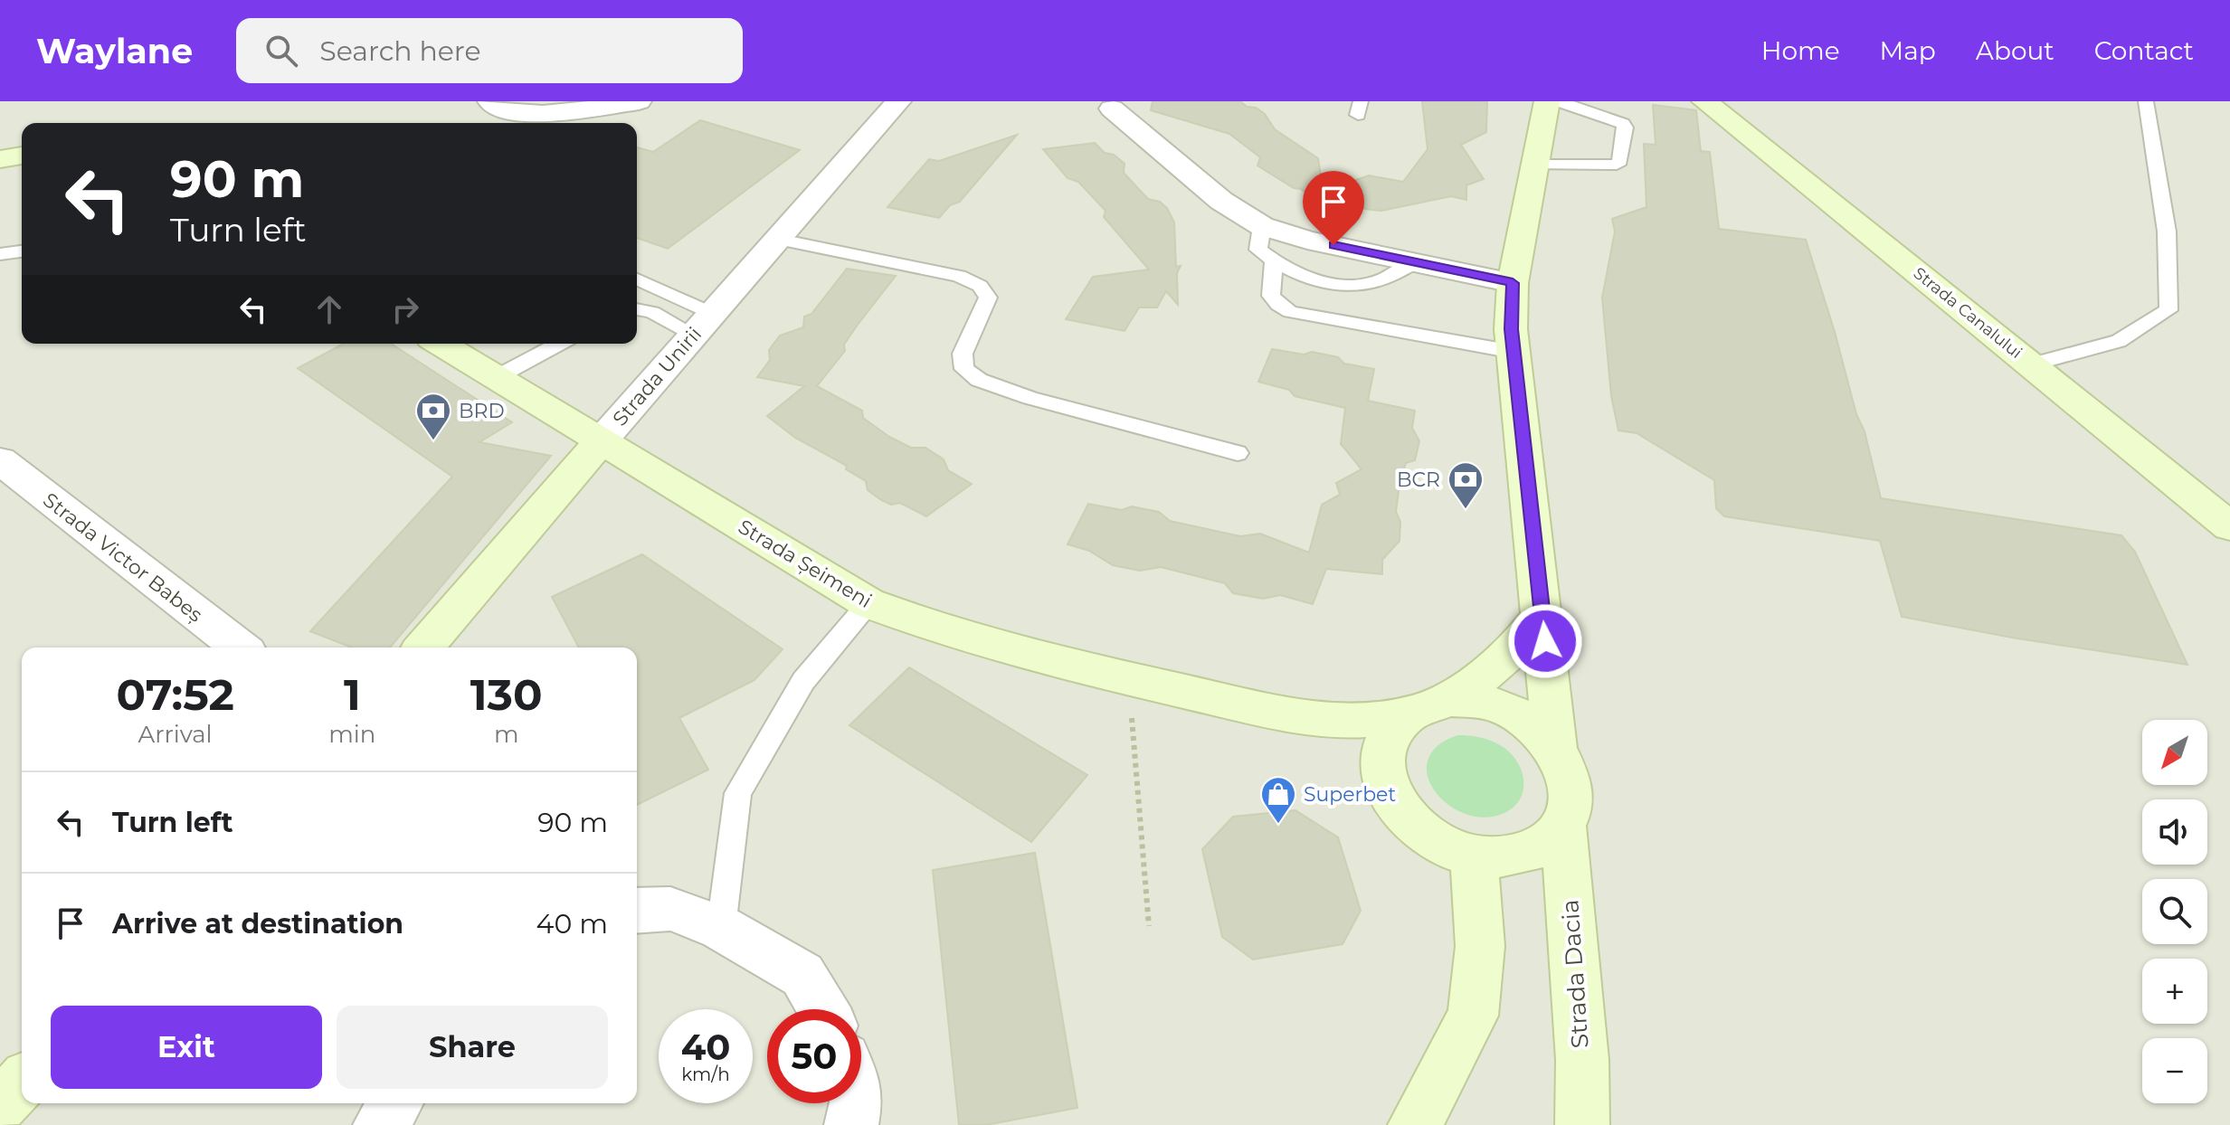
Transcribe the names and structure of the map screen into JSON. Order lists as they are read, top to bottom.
{
  "streets": {
    "main road": [
      "Strada Canalului",
      "Strada Unirii",
      "Strada Șeimeni",
      "Strada Dacia"
    ],
    "street": ["Strada Victor Babeș"]
  },
  "crossings": [
    ["Strada Unirii", "Strada Șeimeni"],
    ["Strada Șeimeni", "Strada Dacia"]
  ],
  "places": {
    "bank": ["BRD", "BCR"],
    "shop": ["Superbet"]
  },
  "north": "bottom left",
  "page": {
    "header": "Waylane",
    "search": "Search here",
    "nav": [
      "Home",
      "Map",
      "About",
      "Contact"
    ],
    "turn": ["90 m", "Turn left"],
    "eta": [
      "07:52",
      "Arrival",
      "1",
      "min",
      "130",
      "m"
    ],
    "map_buttons": ["+", "−"],
    "list": [
      {
        "name": "Turn left",
        "value": "90 m"
      },
      {
        "name": "Arrive at destination",
        "value": "40 m"
      }
    ],
    "buttons": ["Exit", "Share"],
    "speed": "40 km/h",
    "limit": "50"
  }
}
